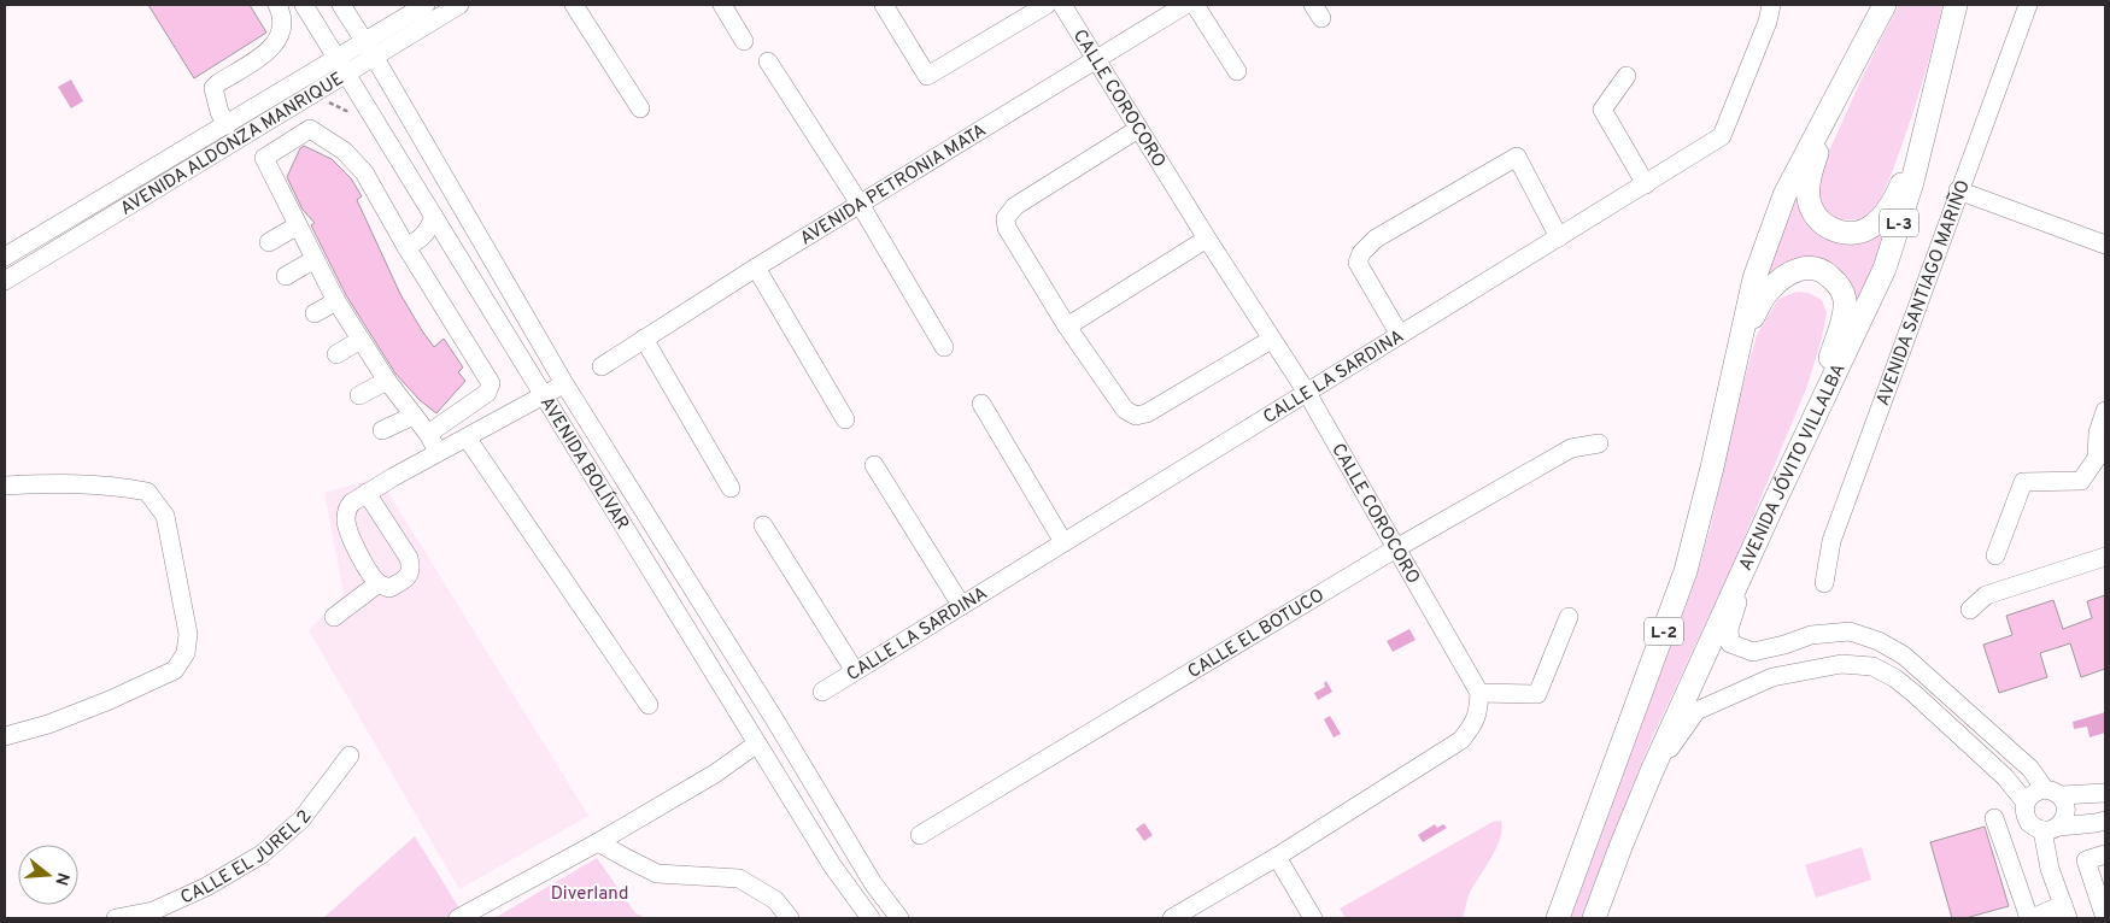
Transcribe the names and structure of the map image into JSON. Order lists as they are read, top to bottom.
{
  "streets": {
    "main road": ["L-3", "AVENIDA JÓVITO VILLALBA", "L-2"],
    "street": [
      "CALLE COROCORO",
      "AVENIDA ALDONZA MANRIQUE",
      "AVENIDA PETRONIA MATA",
      "AVENIDA SANTIAGO MARIÑO",
      "CALLE LA SARDINA",
      "AVENIDA BOLÍVAR",
      "CALLE EL BOTUCO",
      "CALLE EL JUREL 2"
    ]
  },
  "crossings": [
    ["CALLE COROCORO", "AVENIDA PETRONIA MATA"],
    ["CALLE COROCORO", "CALLE LA SARDINA"],
    ["CALLE COROCORO", "CALLE EL BOTUCO"],
    ["AVENIDA ALDONZA MANRIQUE", "AVENIDA BOLÍVAR"]
  ],
  "parks": ["Diverland"],
  "north": "right"
}
